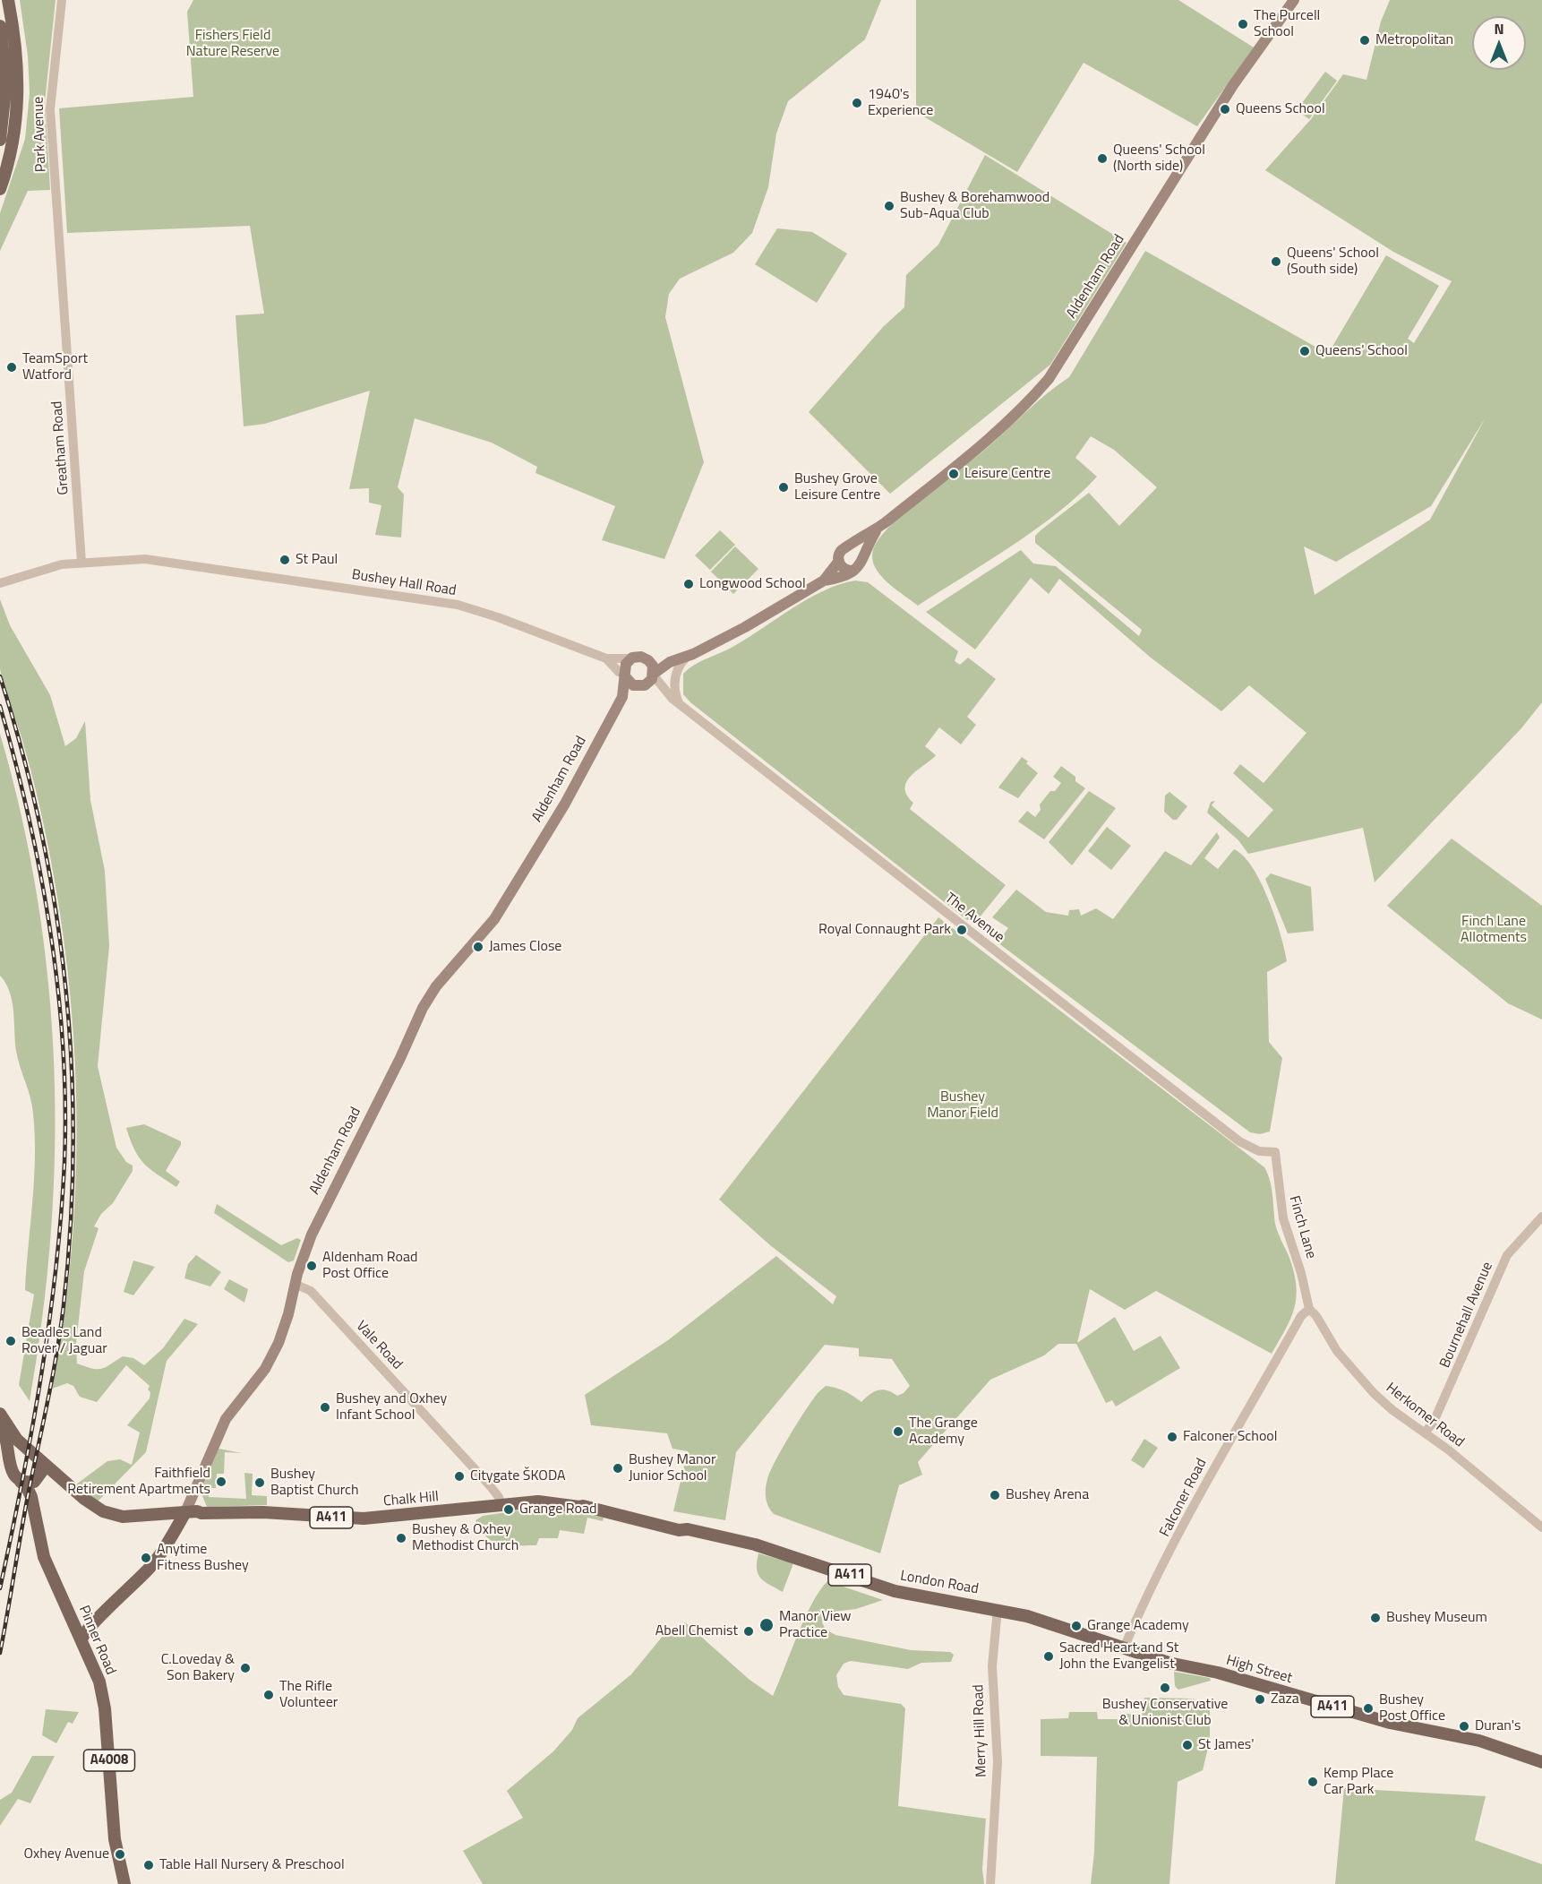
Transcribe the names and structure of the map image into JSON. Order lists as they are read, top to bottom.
{
  "streets": {
    "main road": [
      "Aldenham Road",
      "Chalk Hill",
      "A411",
      "London Road",
      "Pinner Road",
      "High Street",
      "A4008"
    ],
    "street": [
      "Park Avenue",
      "Greatham Road",
      "Bushey Hall Road",
      "The Avenue",
      "Finch Lane",
      "Bournehall Avenue",
      "Vale Road",
      "Herkomer Road",
      "Falconer Road",
      "Merry Hill Road"
    ]
  },
  "crossings": [
    ["Park Avenue", "Greatham Road"],
    ["Aldenham Road", "Bushey Hall Road"],
    ["Aldenham Road", "The Avenue"],
    ["Aldenham Road", "Vale Road"],
    ["Aldenham Road", "Chalk Hill"],
    ["Aldenham Road", "Pinner Road"],
    ["Greatham Road", "Bushey Hall Road"],
    ["Bushey Hall Road", "The Avenue"],
    ["The Avenue", "Finch Lane"],
    ["Finch Lane", "Herkomer Road"],
    ["Finch Lane", "Falconer Road"],
    ["Bournehall Avenue", "Herkomer Road"],
    ["Vale Road", "London Road"],
    ["Herkomer Road", "Falconer Road"],
    ["Falconer Road", "London Road"],
    ["Falconer Road", "High Street"],
    ["Chalk Hill", "London Road"],
    ["Chalk Hill", "Pinner Road"],
    ["London Road", "High Street"],
    ["London Road", "Merry Hill Road"]
  ],
  "parks": ["Fishers Field Nature Reserve", "Finch Lane Allotments", "Bushey Manor Field"],
  "places": [
    "The Purcell School",
    "Metropolitan",
    "1940's Experience",
    "Queens School",
    "Queens' School (North side)",
    "Bushey & Borehamwood Sub-Aqua Club",
    "Queens' School (South side)",
    "Queens' School",
    "TeamSport Watford",
    "Leisure Centre",
    "Bushey Grove Leisure Centre",
    "St Paul",
    "Longwood School",
    "Royal Connaught Park",
    "James Close",
    "Aldenham Road Post Office",
    "Beadles Land Rover / Jaguar",
    "Bushey and Oxhey Infant School",
    "The Grange Academy",
    "Falconer School",
    "Bushey Manor Junior School",
    "Citygate ŠKODA",
    "Faithfield Retirement Apartments",
    "Bushey Baptist Church",
    "Bushey Arena",
    "Grange Road",
    "Bushey & Oxhey Methodist Church",
    "Anytime Fitness Bushey",
    "Bushey Museum",
    "Manor View Practice",
    "Grange Academy",
    "Abell Chemist",
    "Sacred Heart and St John the Evangelist",
    "C.Loveday & Son Bakery",
    "Bushey Conservative & Unionist Club",
    "The Rifle Volunteer",
    "Zaza",
    "Bushey Post Office",
    "Duran's",
    "St James'",
    "Kemp Place Car Park",
    "Oxhey Avenue",
    "Table Hall Nursery & Preschool"
  ],
  "north": "top"
}
